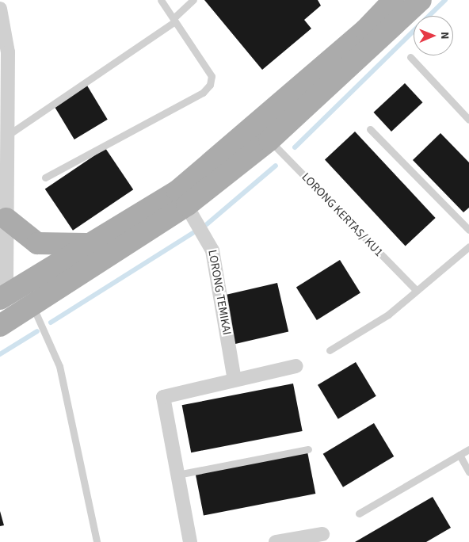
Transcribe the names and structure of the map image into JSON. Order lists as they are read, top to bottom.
{
  "streets": {
    "street": ["LORONG TEMIKAI"],
    "lane": ["LORONG KERTAS/ KU1"]
  },
  "north": "right"
}
